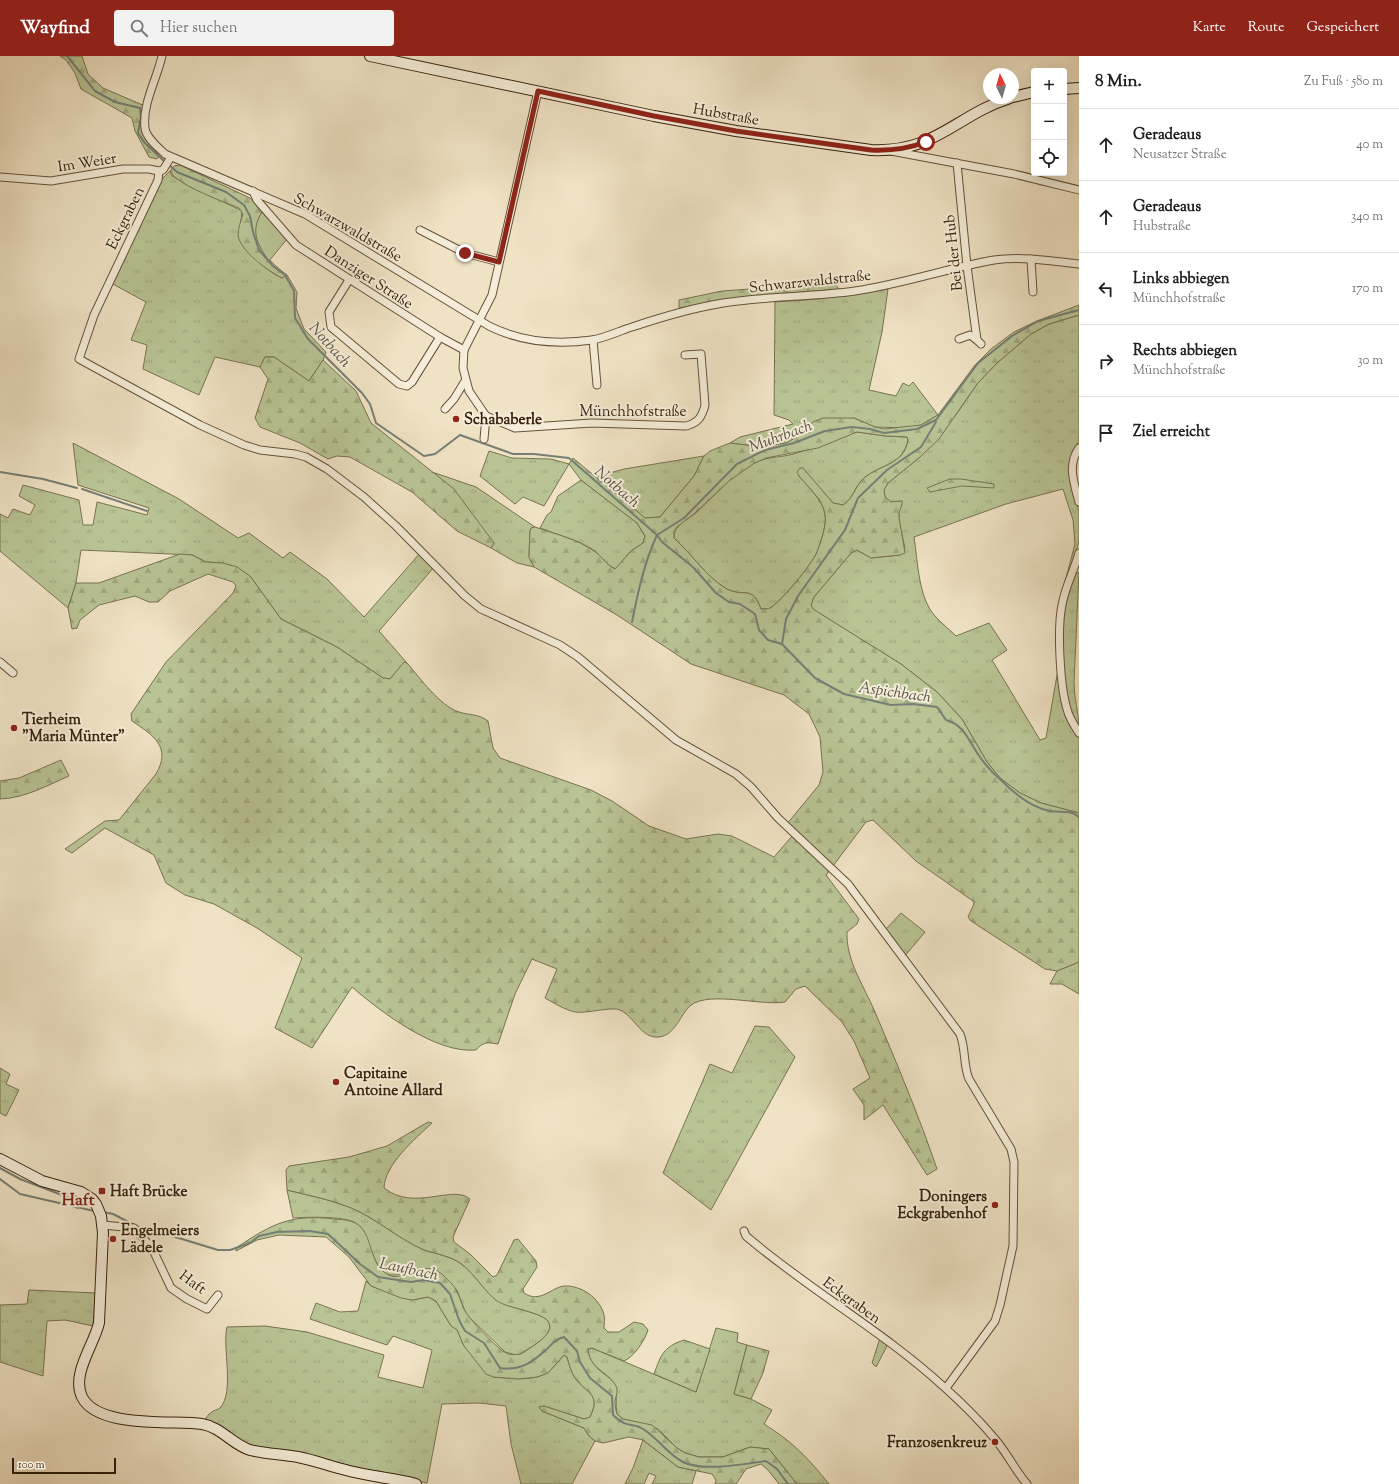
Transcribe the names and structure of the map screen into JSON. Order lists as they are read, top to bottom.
{
  "streets": {
    "main road": ["Hubstraße"],
    "street": [
      "Im Weier",
      "Eckgraben",
      "Schwarzwaldstraße",
      "Bei der Hub",
      "Danziger Straße",
      "Münchhofstraße",
      "Haft"
    ]
  },
  "crossings": [
    ["Hubstraße", "Bei der Hub"],
    ["Im Weier", "Eckgraben"],
    ["Schwarzwaldstraße", "Bei der Hub"],
    ["Schwarzwaldstraße", "Danziger Straße"]
  ],
  "districts": ["Haft"],
  "water": [
    "Notbach",
    "Muhrbach",
    "Aspichbach",
    "Laufbach"
  ],
  "places": {
    "other": [
      "Schababerle",
      "Tierheim \"Maria Münter\"",
      "Capitaine Antoine Allard",
      "Doningers Eckgrabenhof",
      "Engelmeiers Lädele",
      "Franzosenkreuz"
    ],
    "transit": ["Haft Brücke"]
  },
  "scale_bar": "100 m",
  "north": "top",
  "page": {
    "header": "Wayfind",
    "search": "Hier suchen",
    "nav": ["Karte", "Route", "Gespeichert"],
    "heading": ["8 Min.", "Zu Fuß · 580 m"],
    "map_buttons": ["+", "−"],
    "list": [
      ["Geradeaus", "Neusatzer Straße", "40 m"],
      ["Geradeaus", "Hubstraße", "340 m"],
      ["Links abbiegen", "Münchhofstraße", "170 m"],
      ["Rechts abbiegen", "Münchhofstraße", "30 m"],
      "Ziel erreicht"
    ],
    "scale": "100 m"
  }
}
